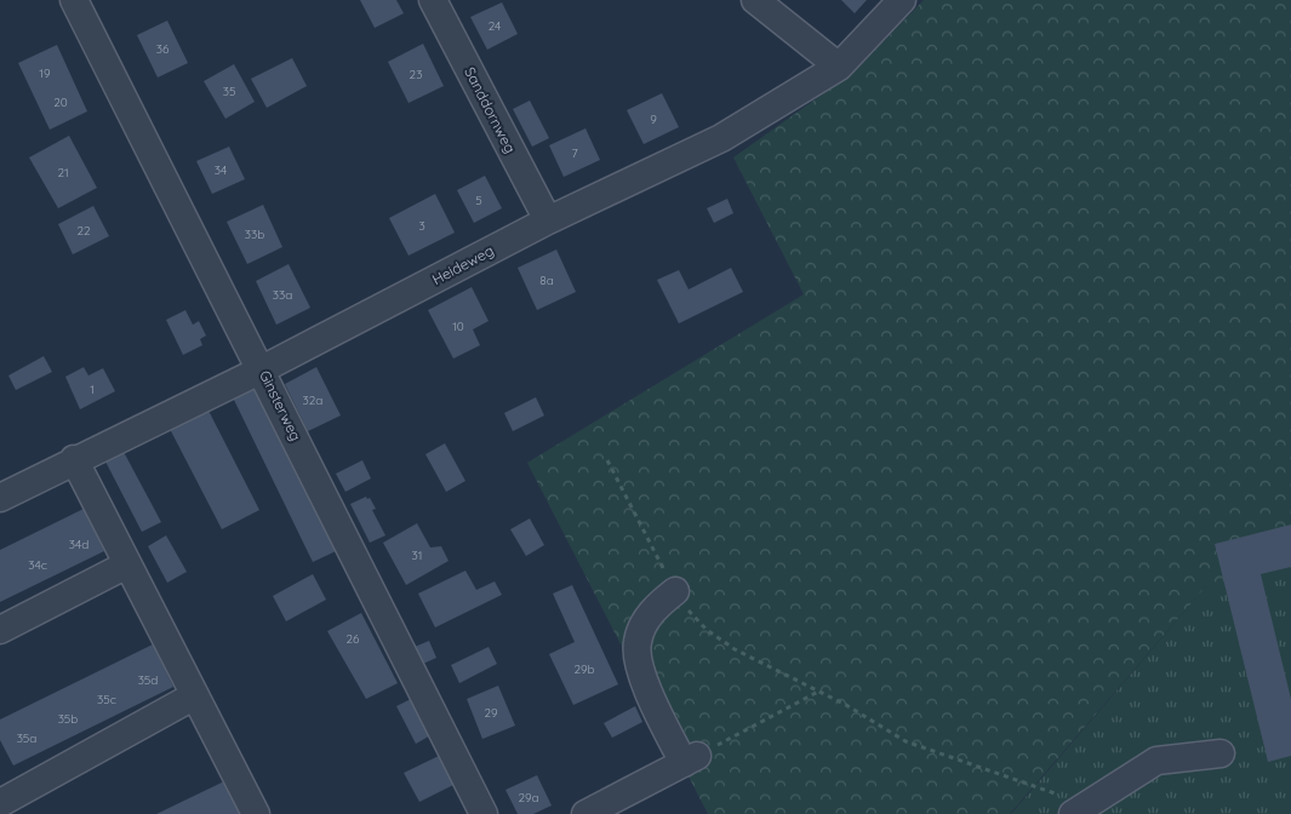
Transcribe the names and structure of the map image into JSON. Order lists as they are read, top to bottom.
{
  "streets": {
    "street": ["Sanddornweg", "Heideweg", "Ginsterweg"]
  },
  "crossings": [
    ["Sanddornweg", "Heideweg"],
    ["Heideweg", "Ginsterweg"]
  ],
  "house_numbers": [
    "24",
    "36",
    "19",
    "23",
    "35",
    "20",
    "9",
    "7",
    "34",
    "21",
    "5",
    "3",
    "22",
    "33b",
    "8a",
    "33a",
    "10",
    "1",
    "32a",
    "34d",
    "31",
    "34c",
    "26",
    "29b",
    "35d",
    "35c",
    "29",
    "35b",
    "35a",
    "29a"
  ]
}
